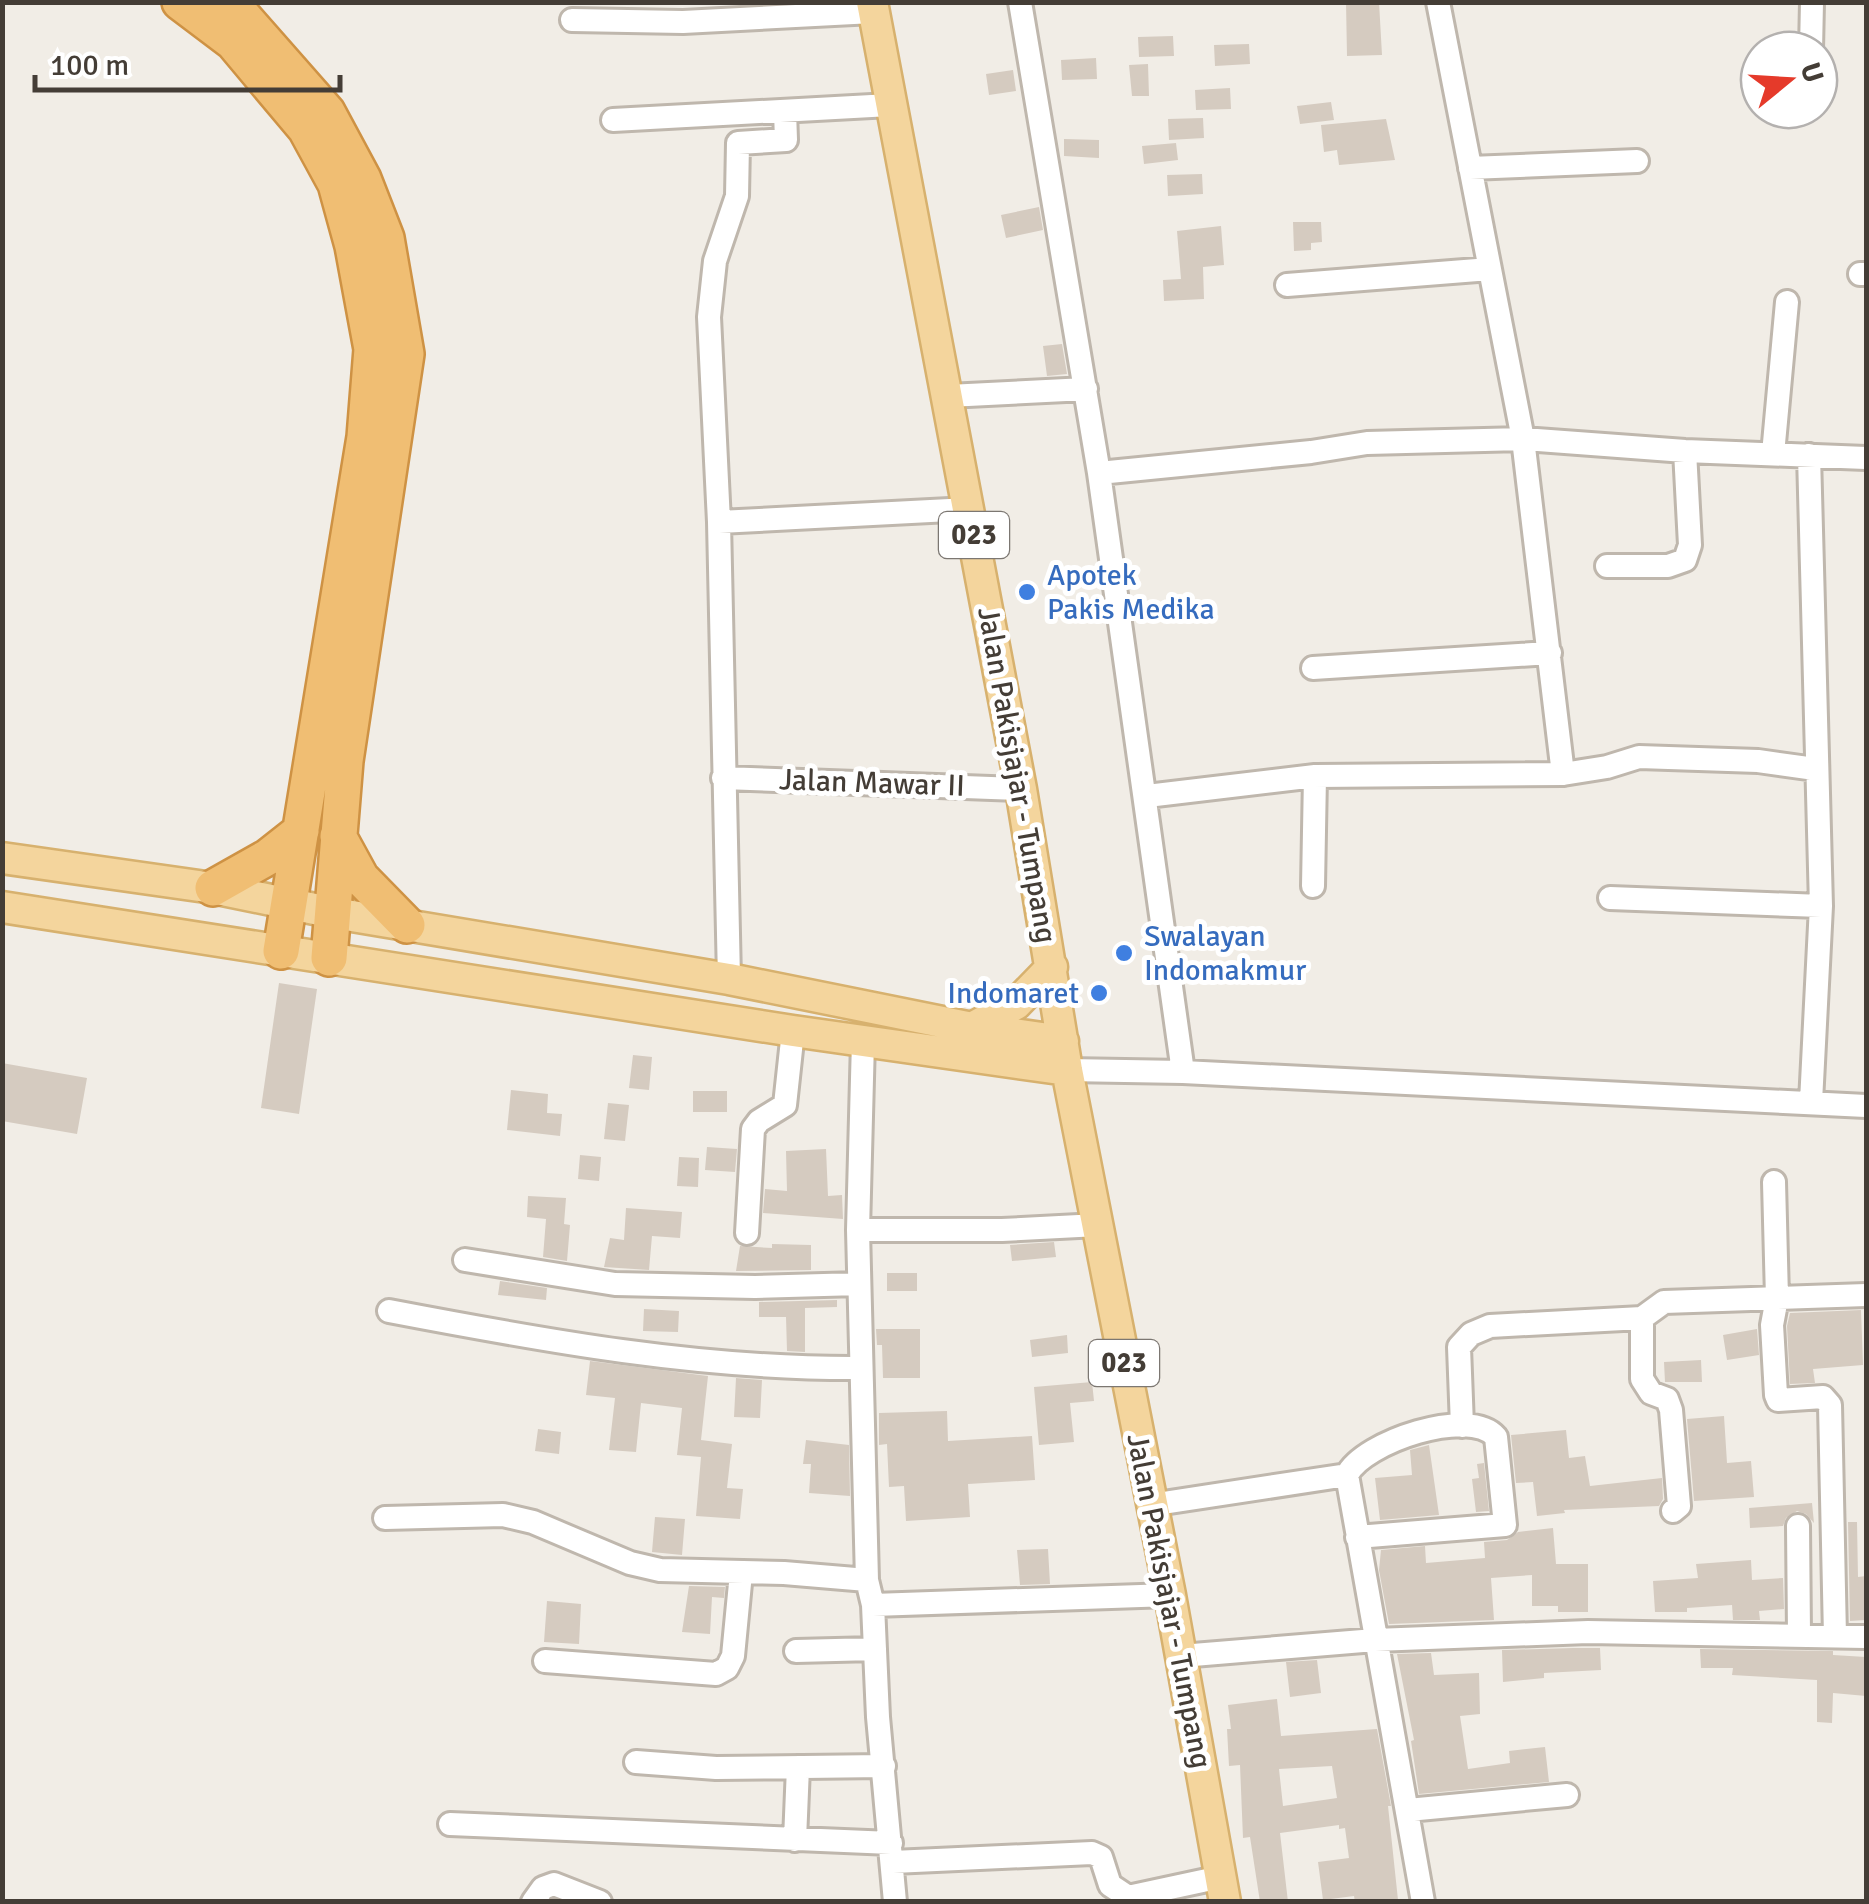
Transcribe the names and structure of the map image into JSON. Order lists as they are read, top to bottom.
{
  "streets": {
    "main road": ["023", "Jalan Pakisjajar - Tumpang"],
    "street": ["Jalan Mawar II"]
  },
  "crossings": [
    ["Jalan Pakisjajar - Tumpang", "Jalan Mawar II"]
  ],
  "places": ["Apotek Pakis Medika", "Swalayan Indomakmur", "Indomaret"],
  "scale_bar": "100 m",
  "north": "right"
}
